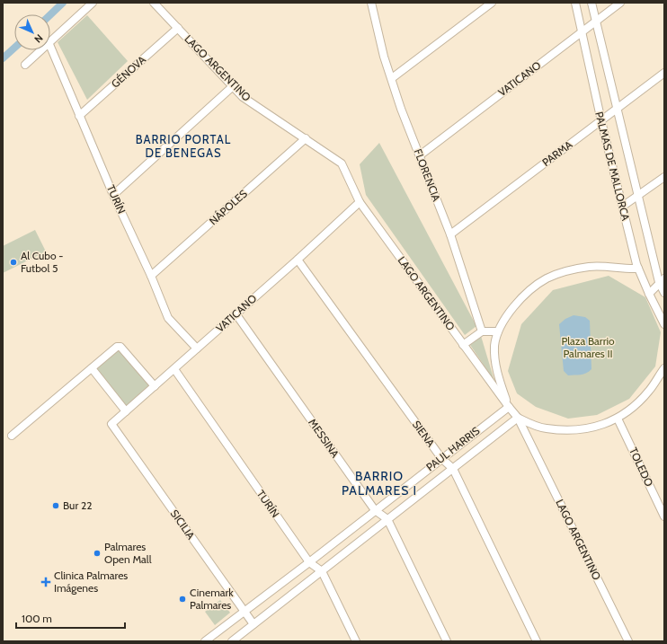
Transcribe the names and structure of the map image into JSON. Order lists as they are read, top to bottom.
{
  "streets": {
    "street": [
      "LAGO ARGENTINO",
      "GÉNOVA",
      "VATICANO",
      "PARMA",
      "PALMAS DE MALLORCA",
      "FLORENCIA",
      "TURÍN",
      "NÁPOLES",
      "SIENA",
      "MESSINA",
      "PAUL HARRIS",
      "TOLEDO",
      "SICILIA"
    ]
  },
  "crossings": [
    ["LAGO ARGENTINO", "GÉNOVA"],
    ["LAGO ARGENTINO", "VATICANO"],
    ["LAGO ARGENTINO", "NÁPOLES"],
    ["LAGO ARGENTINO", "PAUL HARRIS"],
    ["GÉNOVA", "TURÍN"],
    ["VATICANO", "PALMAS DE MALLORCA"],
    ["VATICANO", "FLORENCIA"],
    ["VATICANO", "TURÍN"],
    ["VATICANO", "SIENA"],
    ["VATICANO", "MESSINA"],
    ["VATICANO", "SICILIA"],
    ["PARMA", "PALMAS DE MALLORCA"],
    ["PARMA", "FLORENCIA"],
    ["TURÍN", "NÁPOLES"],
    ["TURÍN", "PAUL HARRIS"],
    ["SIENA", "PAUL HARRIS"],
    ["MESSINA", "PAUL HARRIS"],
    ["PAUL HARRIS", "SICILIA"]
  ],
  "districts": ["BARRIO PORTAL DE BENEGAS", "BARRIO PALMARES I"],
  "parks": ["Plaza Barrio Palmares II"],
  "places": {
    "other": [
      "Al Cubo - Futbol 5",
      "Bur 22",
      "Palmares Open Mall",
      "Cinemark Palmares"
    ],
    "health": ["Clinica Palmares Imágenes"]
  },
  "scale_bar": "100 m",
  "north": "bottom right"
}
